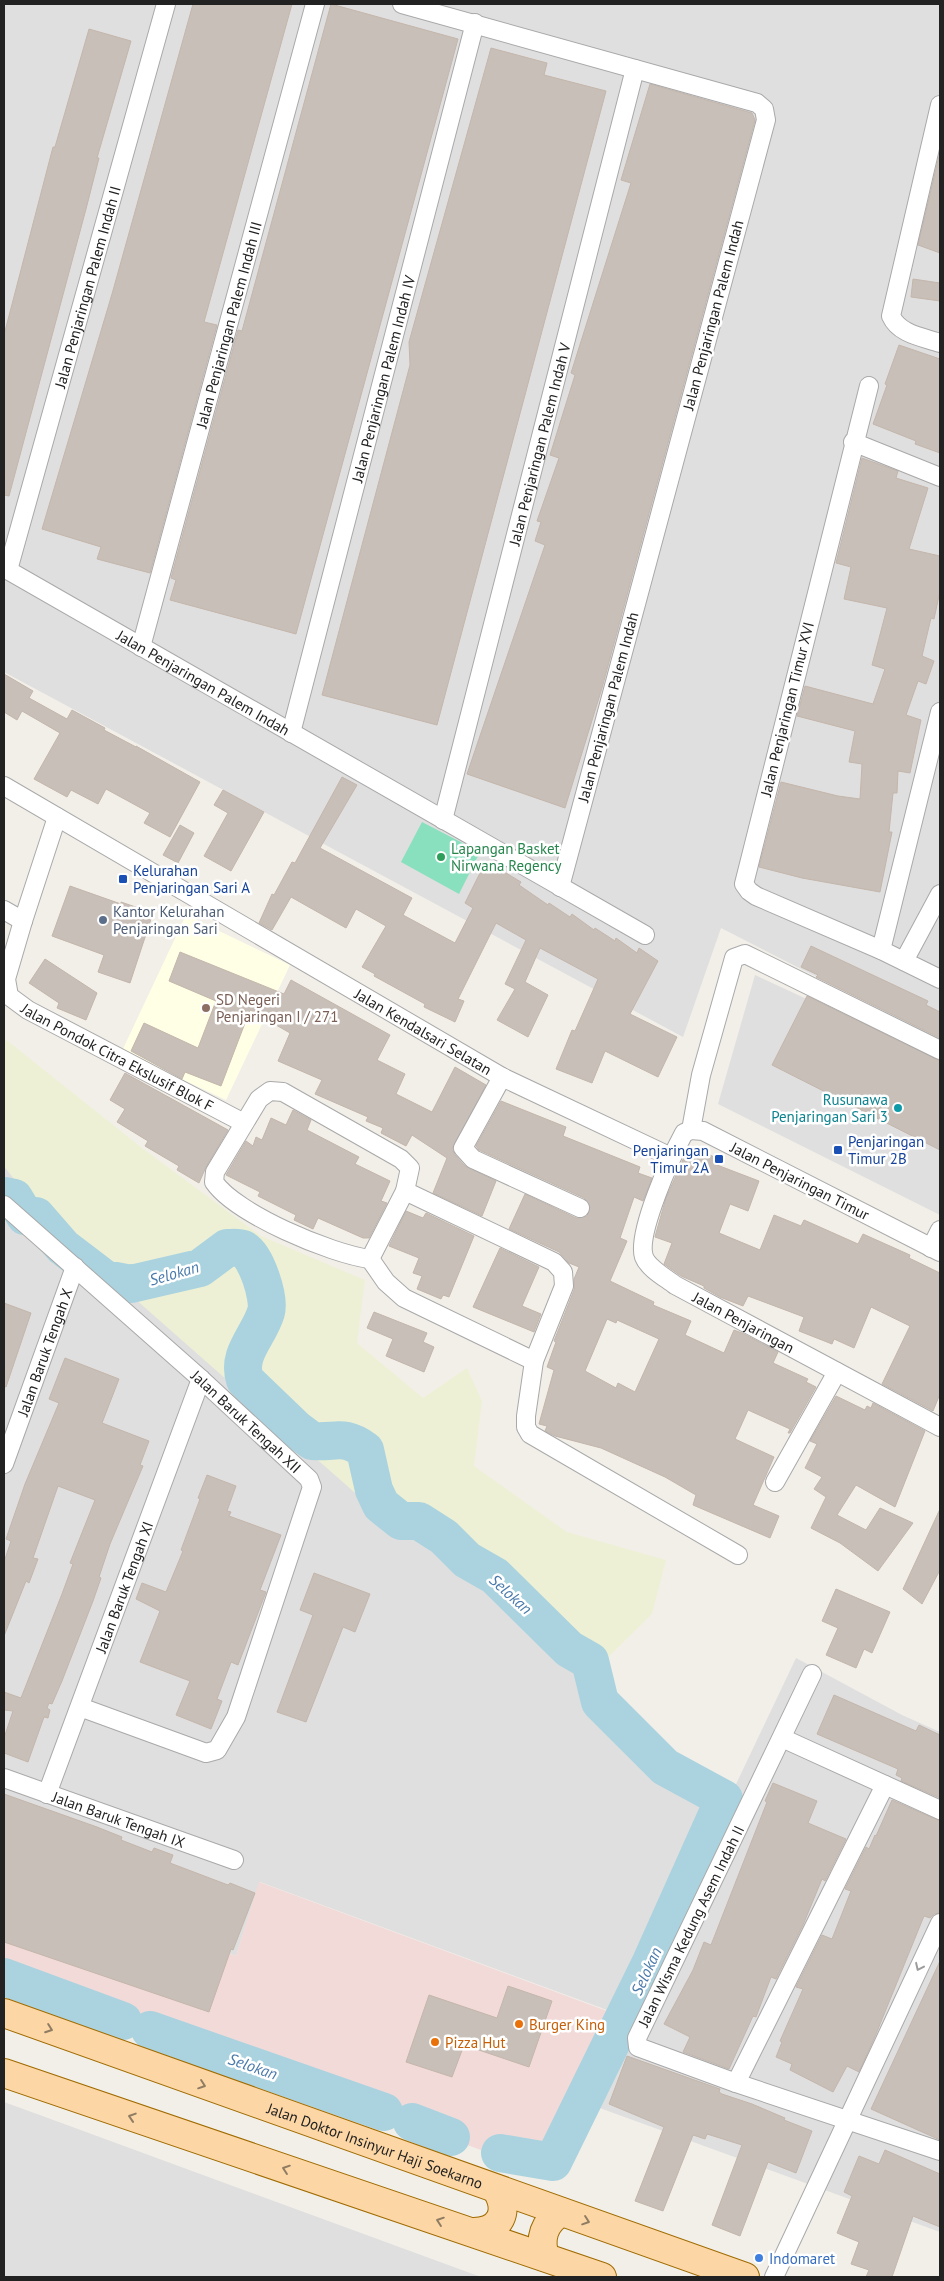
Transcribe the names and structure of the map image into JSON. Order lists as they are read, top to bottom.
{
  "streets": {
    "main road": ["Jalan Doktor Insinyur Haji Soekarno"],
    "street": [
      "Jalan Penjaringan Palem Indah II",
      "Jalan Penjaringan Palem Indah",
      "Jalan Penjaringan Palem Indah III",
      "Jalan Penjaringan Palem Indah IV",
      "Jalan Penjaringan Palem Indah V",
      "Jalan Penjaringan Timur XVI",
      "Jalan Kendalsari Selatan",
      "Jalan Pondok Citra Ekslusif Blok F",
      "Jalan Penjaringan Timur",
      "Jalan Penjaringan",
      "Jalan Baruk Tengah X",
      "Jalan Baruk Tengah XII",
      "Jalan Baruk Tengah XI",
      "Jalan Baruk Tengah IX",
      "Jalan Wisma Kedung Asem Indah II"
    ]
  },
  "crossings": [
    ["Jalan Penjaringan Palem Indah II", "Jalan Penjaringan Palem Indah"],
    ["Jalan Penjaringan Palem Indah", "Jalan Penjaringan Palem Indah III"],
    ["Jalan Penjaringan Palem Indah", "Jalan Penjaringan Palem Indah IV"],
    ["Jalan Penjaringan Palem Indah", "Jalan Penjaringan Palem Indah V"],
    ["Jalan Kendalsari Selatan", "Jalan Penjaringan"],
    ["Jalan Baruk Tengah X", "Jalan Baruk Tengah XII"],
    ["Jalan Baruk Tengah XII", "Jalan Baruk Tengah XI"],
    ["Jalan Baruk Tengah XI", "Jalan Baruk Tengah IX"]
  ],
  "water": ["Selokan"],
  "places": {
    "other": [
      "Lapangan Basket Nirwana Regency",
      "Kantor Kelurahan Penjaringan Sari",
      "SD Negeri Penjaringan I / 271",
      "Rusunawa Penjaringan Sari 3",
      "Burger King",
      "Pizza Hut",
      "Indomaret"
    ],
    "transit": ["Kelurahan Penjaringan Sari A", "Penjaringan Timur 2B", "Penjaringan Timur 2A"]
  }
}
